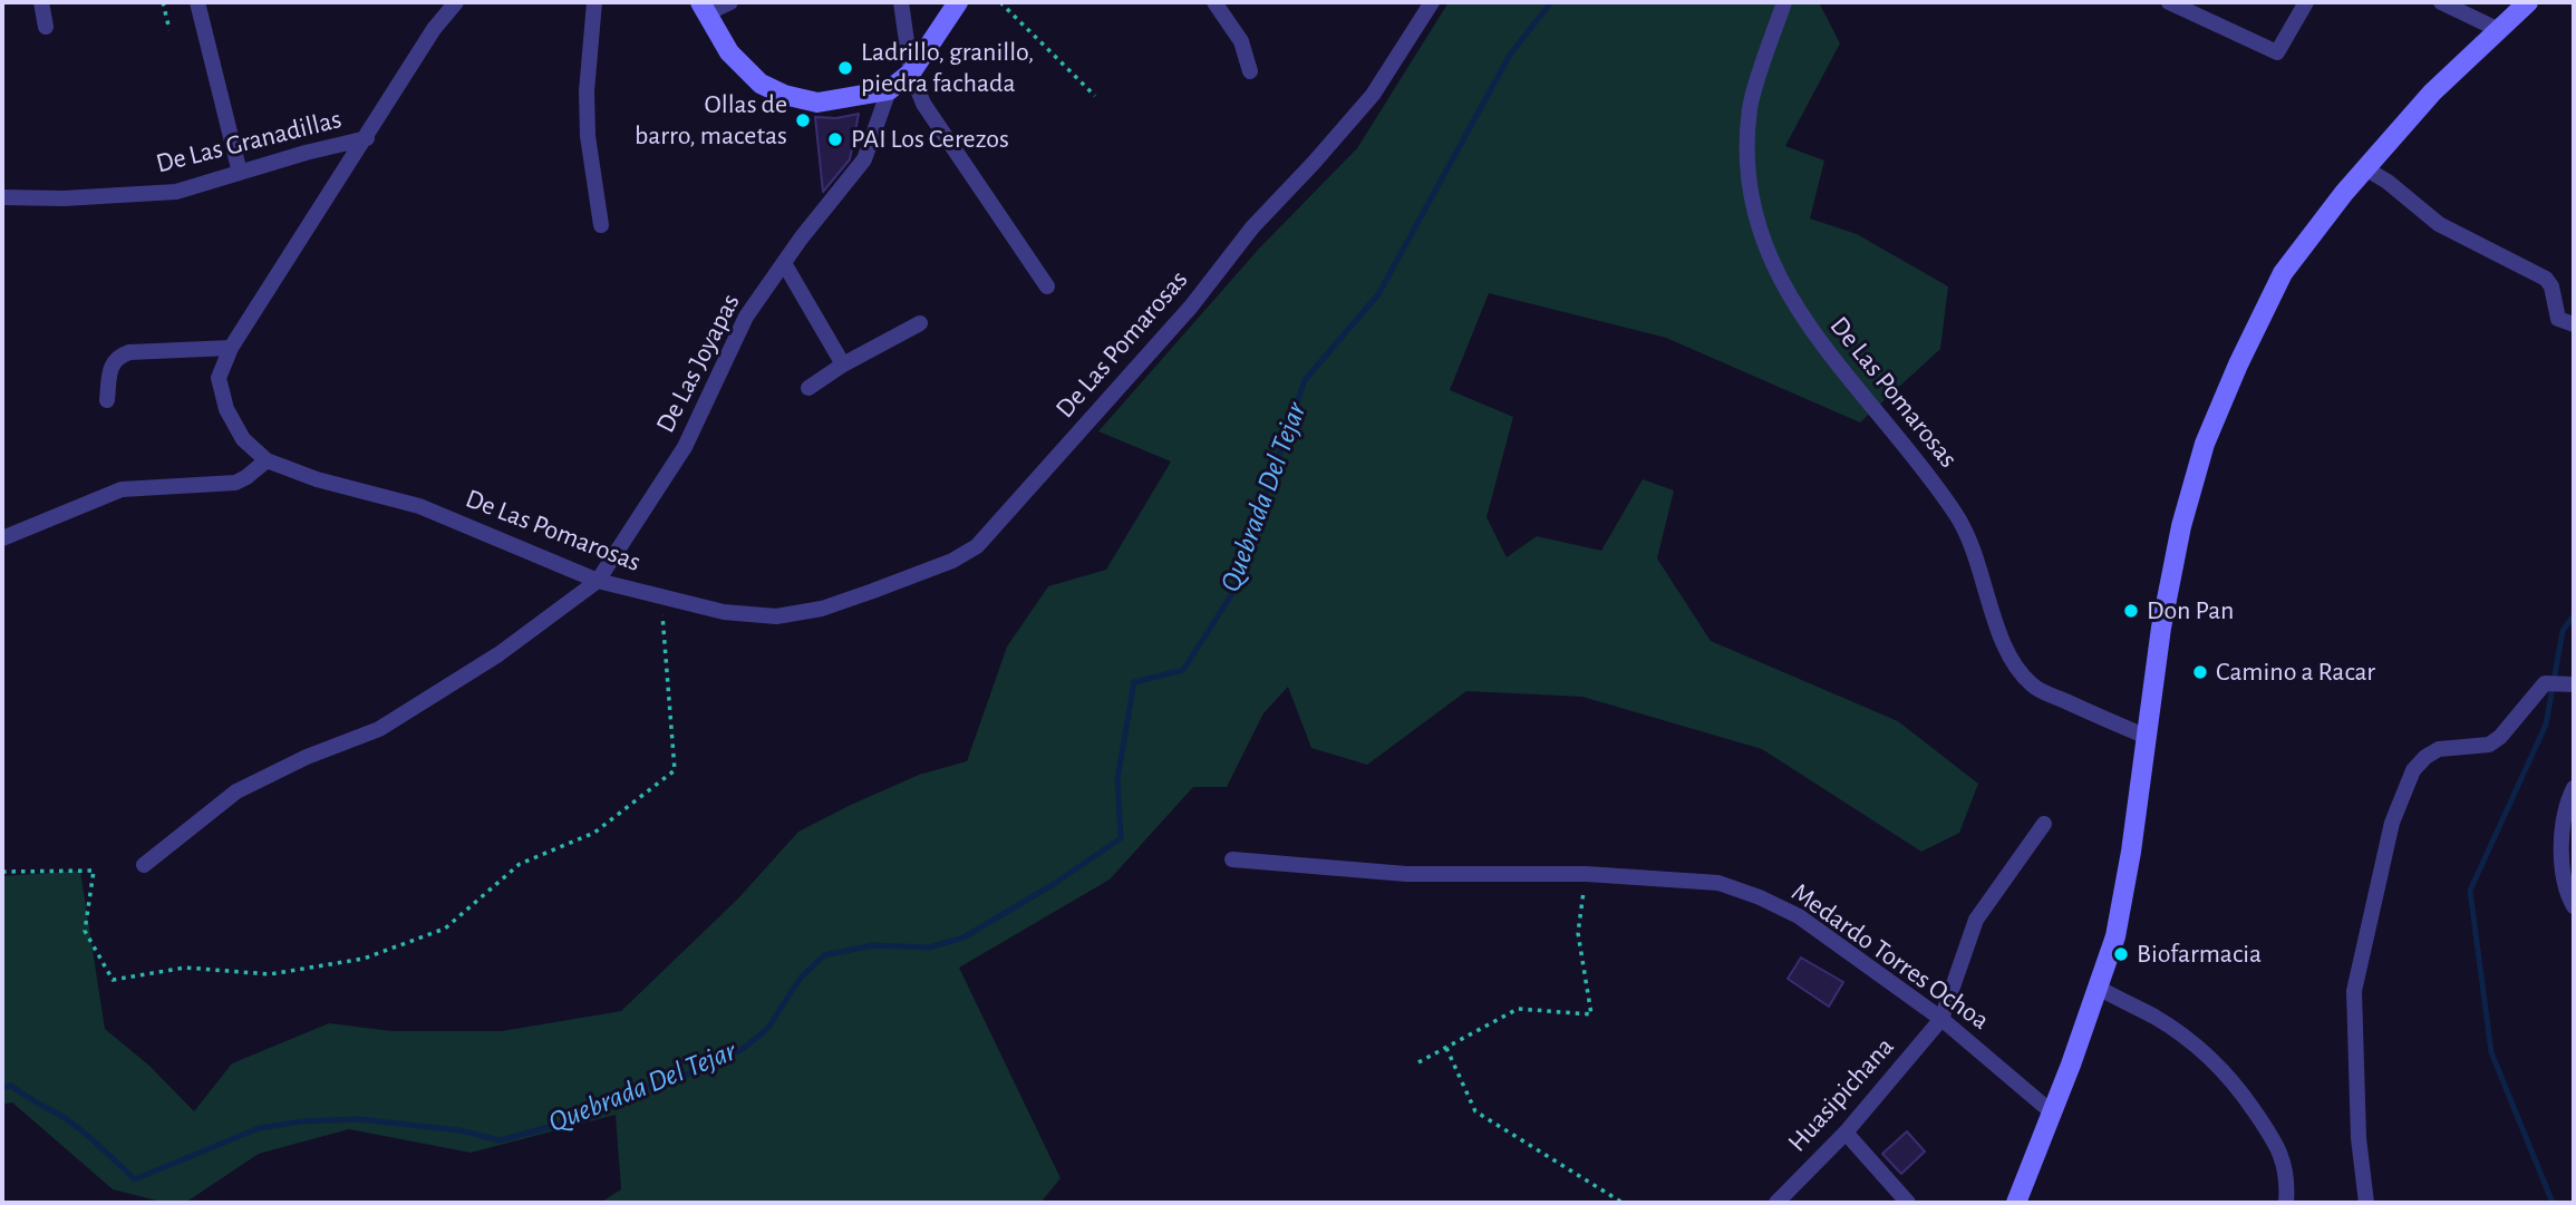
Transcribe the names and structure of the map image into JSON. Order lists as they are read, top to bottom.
{
  "streets": {
    "street": [
      "De Las Granadillas",
      "De Las Pomarosas",
      "De Las Joyapas",
      "Medardo Torres Ochoa",
      "Huasipichana"
    ]
  },
  "crossings": [
    ["De Las Granadillas", "De Las Pomarosas"],
    ["De Las Pomarosas", "De Las Joyapas"],
    ["Medardo Torres Ochoa", "Huasipichana"]
  ],
  "water": ["Quebrada Del Tejar"],
  "places": [
    "Ladrillo, granillo, piedra fachada",
    "Ollas de barro, macetas",
    "PAI Los Cerezos",
    "Don Pan",
    "Camino a Racar",
    "Biofarmacia"
  ]
}
